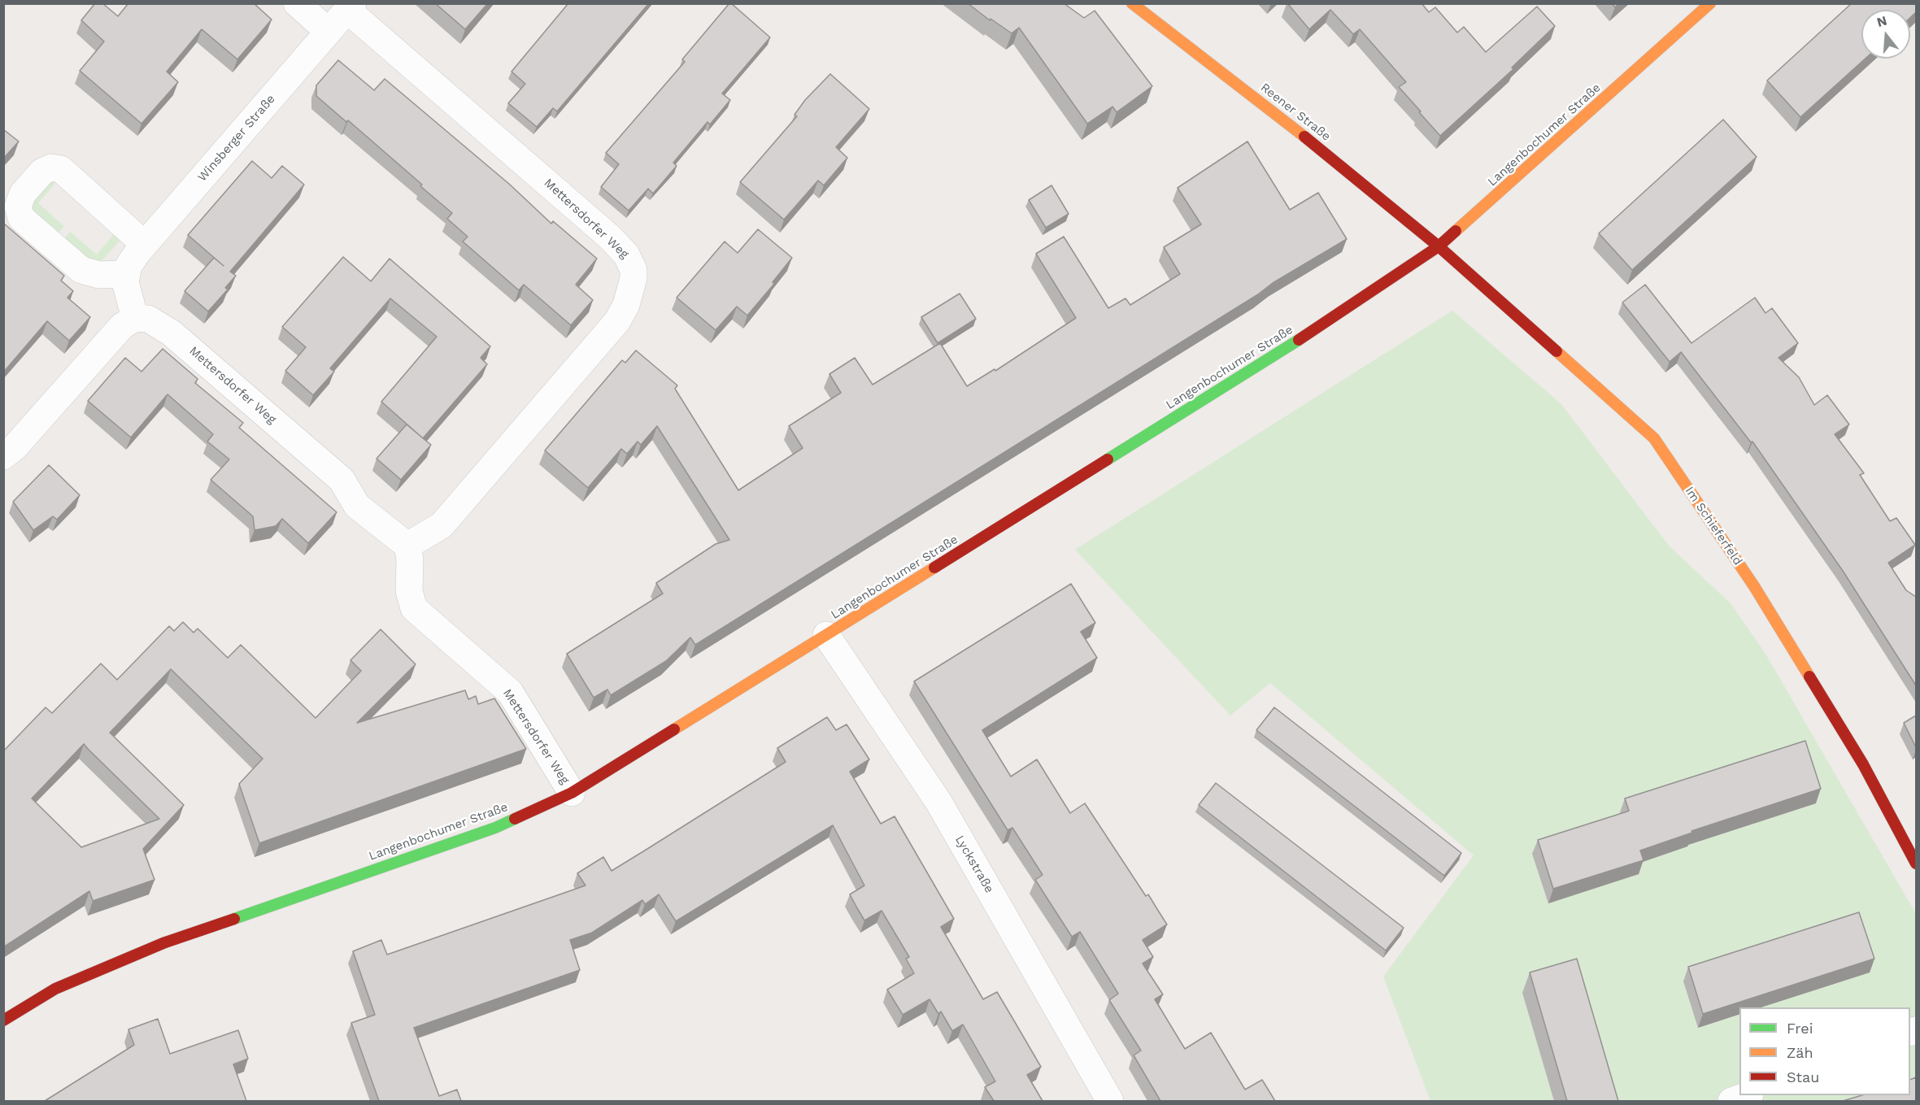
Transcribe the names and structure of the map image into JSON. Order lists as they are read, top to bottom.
{
  "streets": {
    "street": [
      "Reener Straße",
      "Langenbochumer Straße",
      "Winsberger Straße",
      "Mettersdorfer Weg",
      "Im Schieferfeld",
      "Lyckstraße"
    ]
  },
  "crossings": [
    ["Reener Straße", "Langenbochumer Straße"],
    ["Reener Straße", "Im Schieferfeld"],
    ["Langenbochumer Straße", "Mettersdorfer Weg"],
    ["Langenbochumer Straße", "Im Schieferfeld"],
    ["Langenbochumer Straße", "Lyckstraße"],
    ["Winsberger Straße", "Mettersdorfer Weg"]
  ],
  "legend": ["Frei", "Zäh", "Stau"],
  "north": "top"
}
